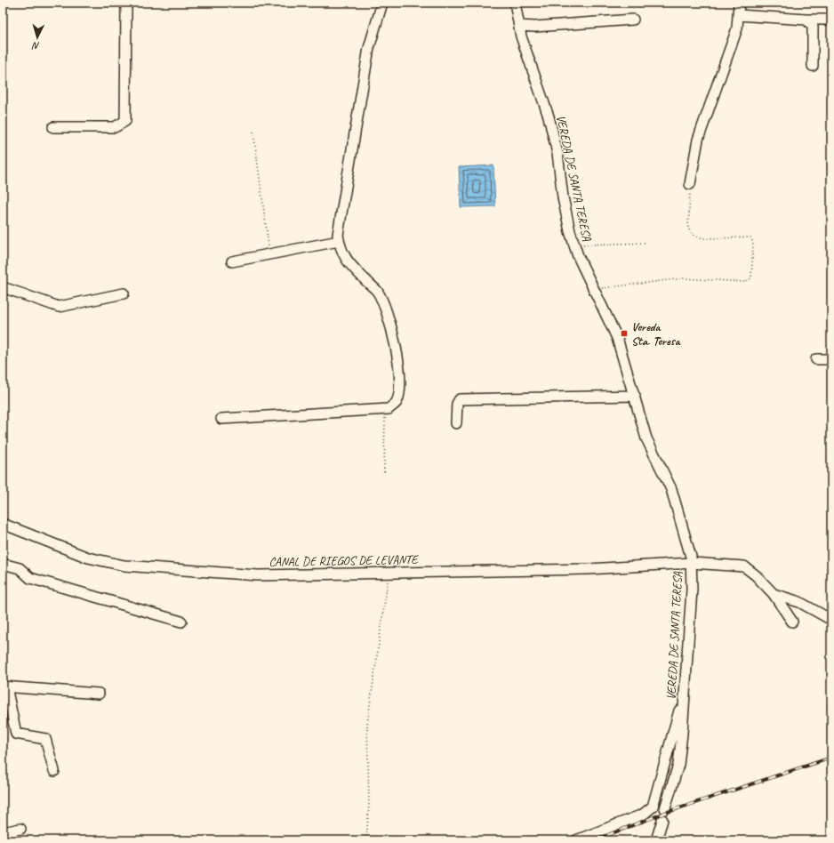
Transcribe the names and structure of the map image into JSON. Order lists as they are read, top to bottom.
{
  "streets": {
    "street": ["VEREDA DE SANTA TERESA", "CANAL DE RIEGOS DE LEVANTE"]
  },
  "crossings": [
    ["VEREDA DE SANTA TERESA", "CANAL DE RIEGOS DE LEVANTE"]
  ],
  "places": {
    "transit": ["Vereda Sta. Teresa"]
  },
  "north": "bottom"
}
